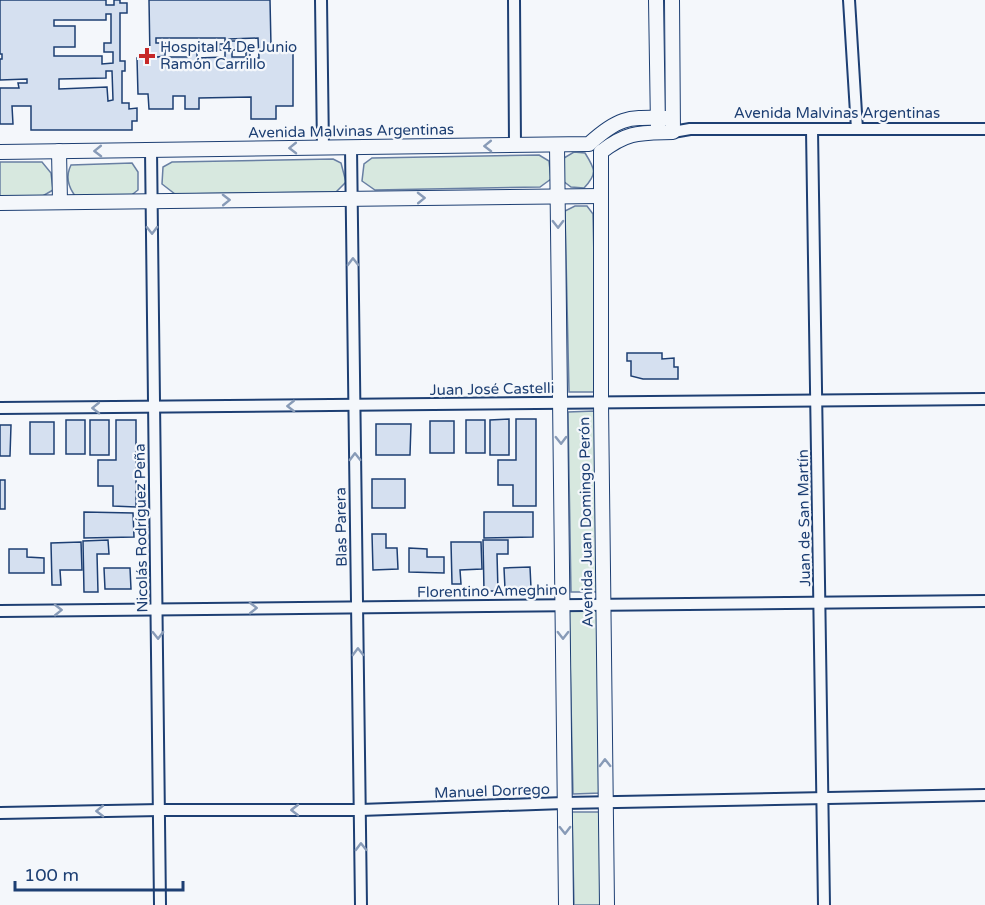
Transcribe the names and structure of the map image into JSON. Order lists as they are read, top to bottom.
{
  "streets": {
    "main road": ["Avenida Malvinas Argentinas", "Avenida Juan Domingo Perón"],
    "street": [
      "Juan José Castelli",
      "Juan de San Martín",
      "Blas Parera",
      "Nicolás Rodríguez Peña",
      "Florentino Ameghino",
      "Manuel Dorrego"
    ]
  },
  "crossings": [
    ["Avenida Malvinas Argentinas", "Juan de San Martín"],
    ["Avenida Malvinas Argentinas", "Avenida Juan Domingo Perón"],
    ["Avenida Malvinas Argentinas", "Blas Parera"],
    ["Avenida Malvinas Argentinas", "Nicolás Rodríguez Peña"],
    ["Juan José Castelli", "Juan de San Martín"],
    ["Juan José Castelli", "Avenida Juan Domingo Perón"],
    ["Juan José Castelli", "Blas Parera"],
    ["Juan José Castelli", "Nicolás Rodríguez Peña"],
    ["Juan de San Martín", "Florentino Ameghino"],
    ["Juan de San Martín", "Manuel Dorrego"],
    ["Avenida Juan Domingo Perón", "Florentino Ameghino"],
    ["Avenida Juan Domingo Perón", "Manuel Dorrego"],
    ["Blas Parera", "Florentino Ameghino"],
    ["Blas Parera", "Manuel Dorrego"],
    ["Nicolás Rodríguez Peña", "Florentino Ameghino"],
    ["Nicolás Rodríguez Peña", "Manuel Dorrego"]
  ],
  "one_way": [
    "Juan José Castelli",
    "Blas Parera",
    "Nicolás Rodríguez Peña",
    "Florentino Ameghino",
    "Manuel Dorrego"
  ],
  "places": {
    "health": ["Hospital 4 De Junio Ramón Carrillo"]
  },
  "scale_bar": "100 m"
}
